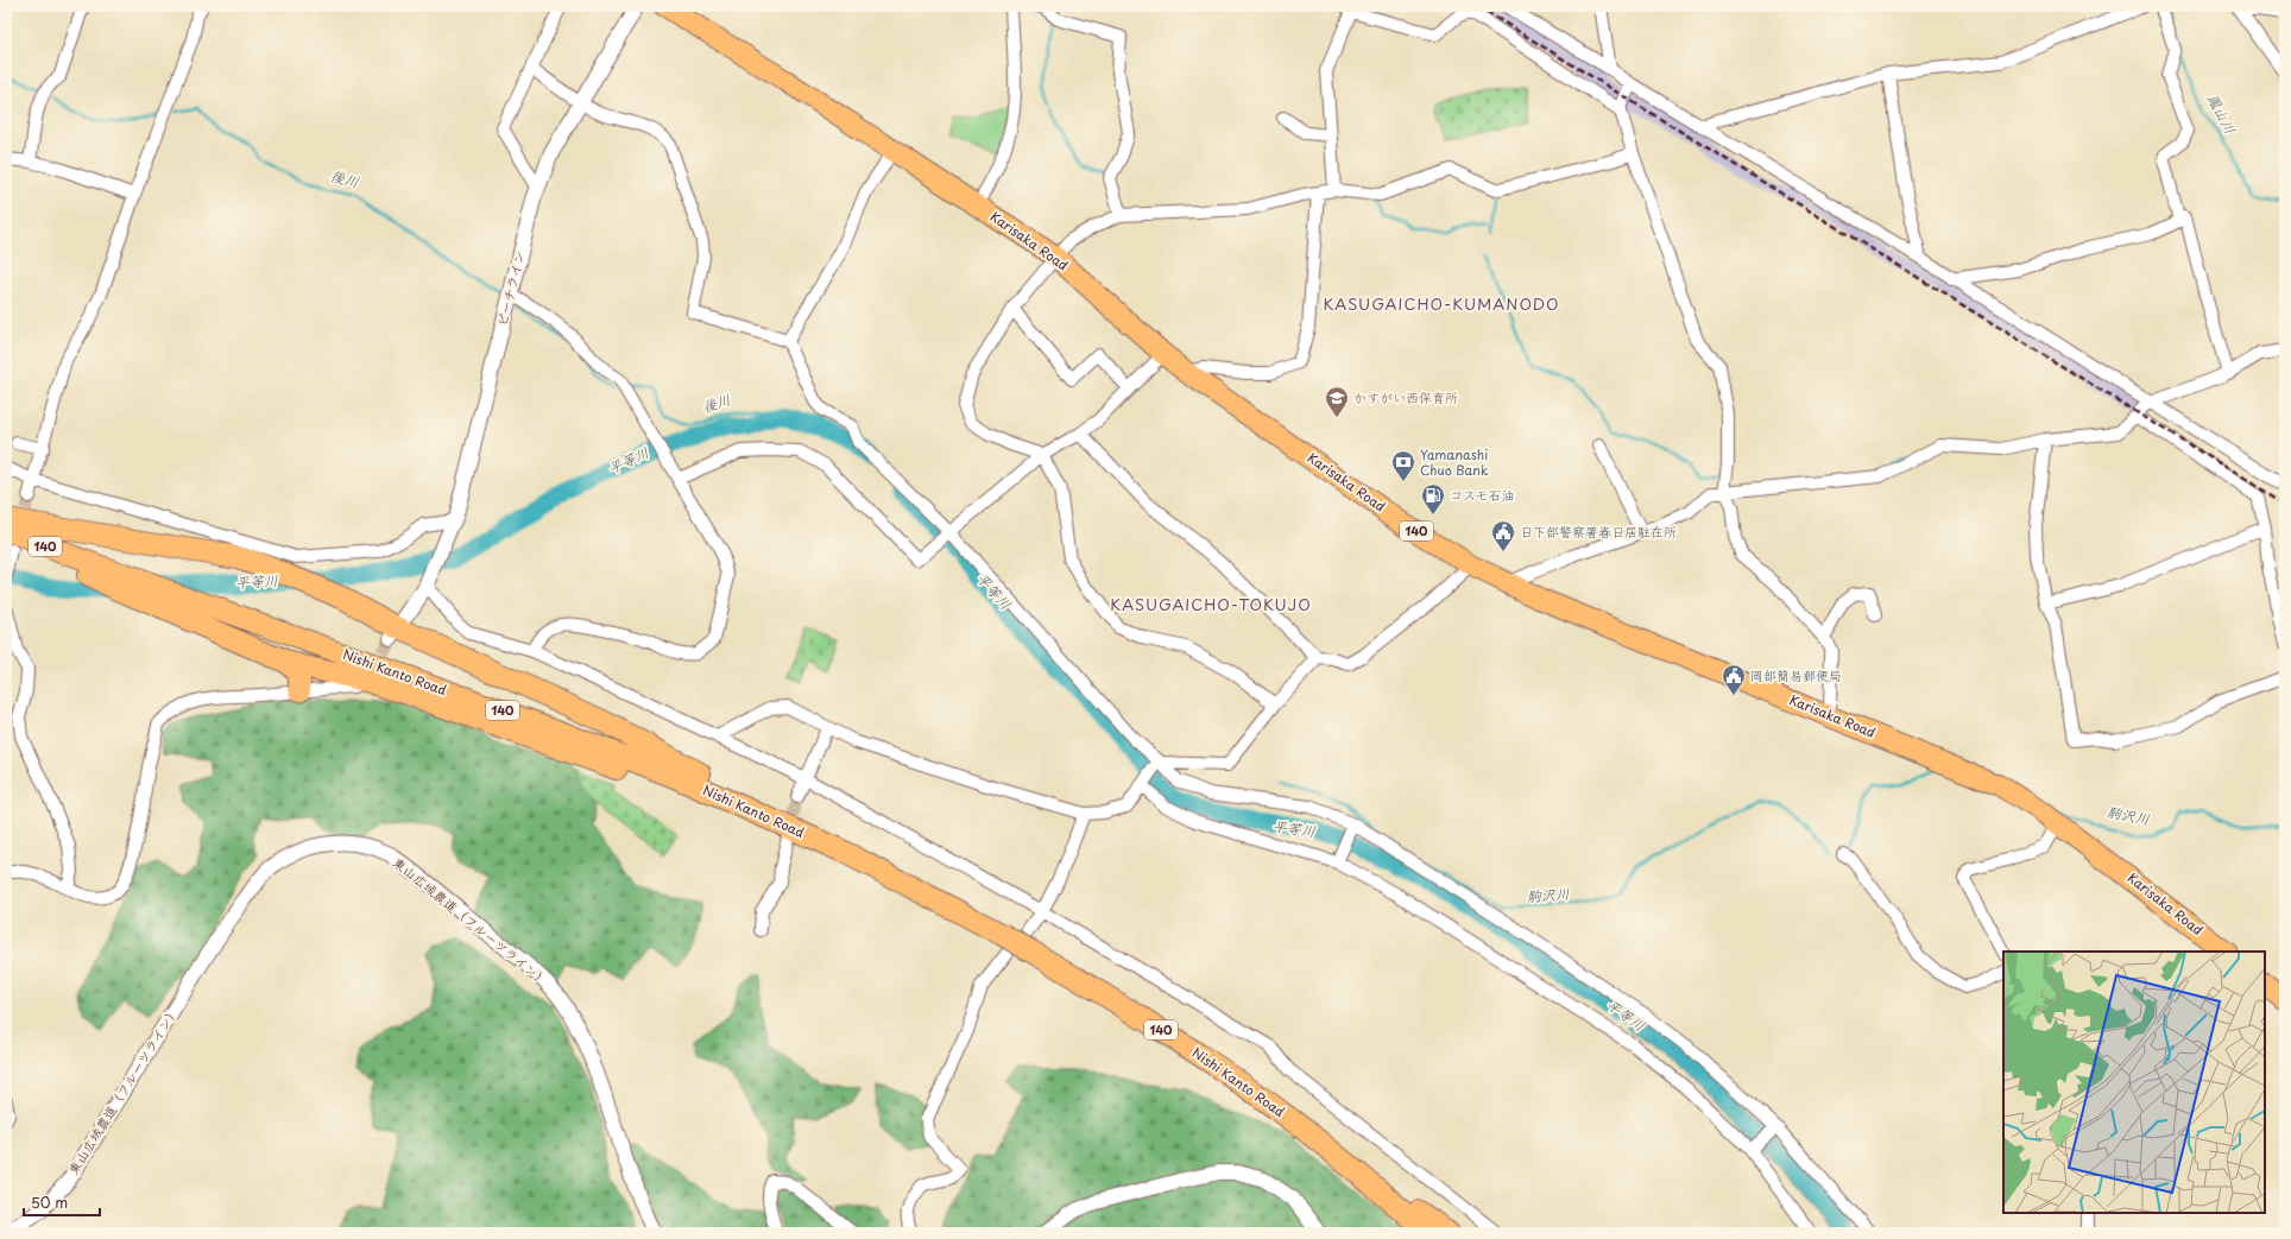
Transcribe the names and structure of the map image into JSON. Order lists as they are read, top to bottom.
{
  "streets": {
    "highway": ["Karisaka Road", "140", "Nishi Kanto Road"],
    "street": ["ピーチライン", "東山広域農道（フルーツライン）"]
  },
  "districts": ["KASUGAICHO-KUMANODO", "KASUGAICHO-TOKUJO"],
  "water": [
    "鳳山川",
    "後川",
    "平等川",
    "駒沢川"
  ],
  "places": {
    "school or university": ["かすがい西保育所"],
    "bank": ["Yamanashi Chuo Bank"],
    "fuel station": ["コスモ石油"],
    "public building": ["日下部警察署春日居駐在所", "岡部簡易郵便局"]
  },
  "scale_bar": "50 m"
}
